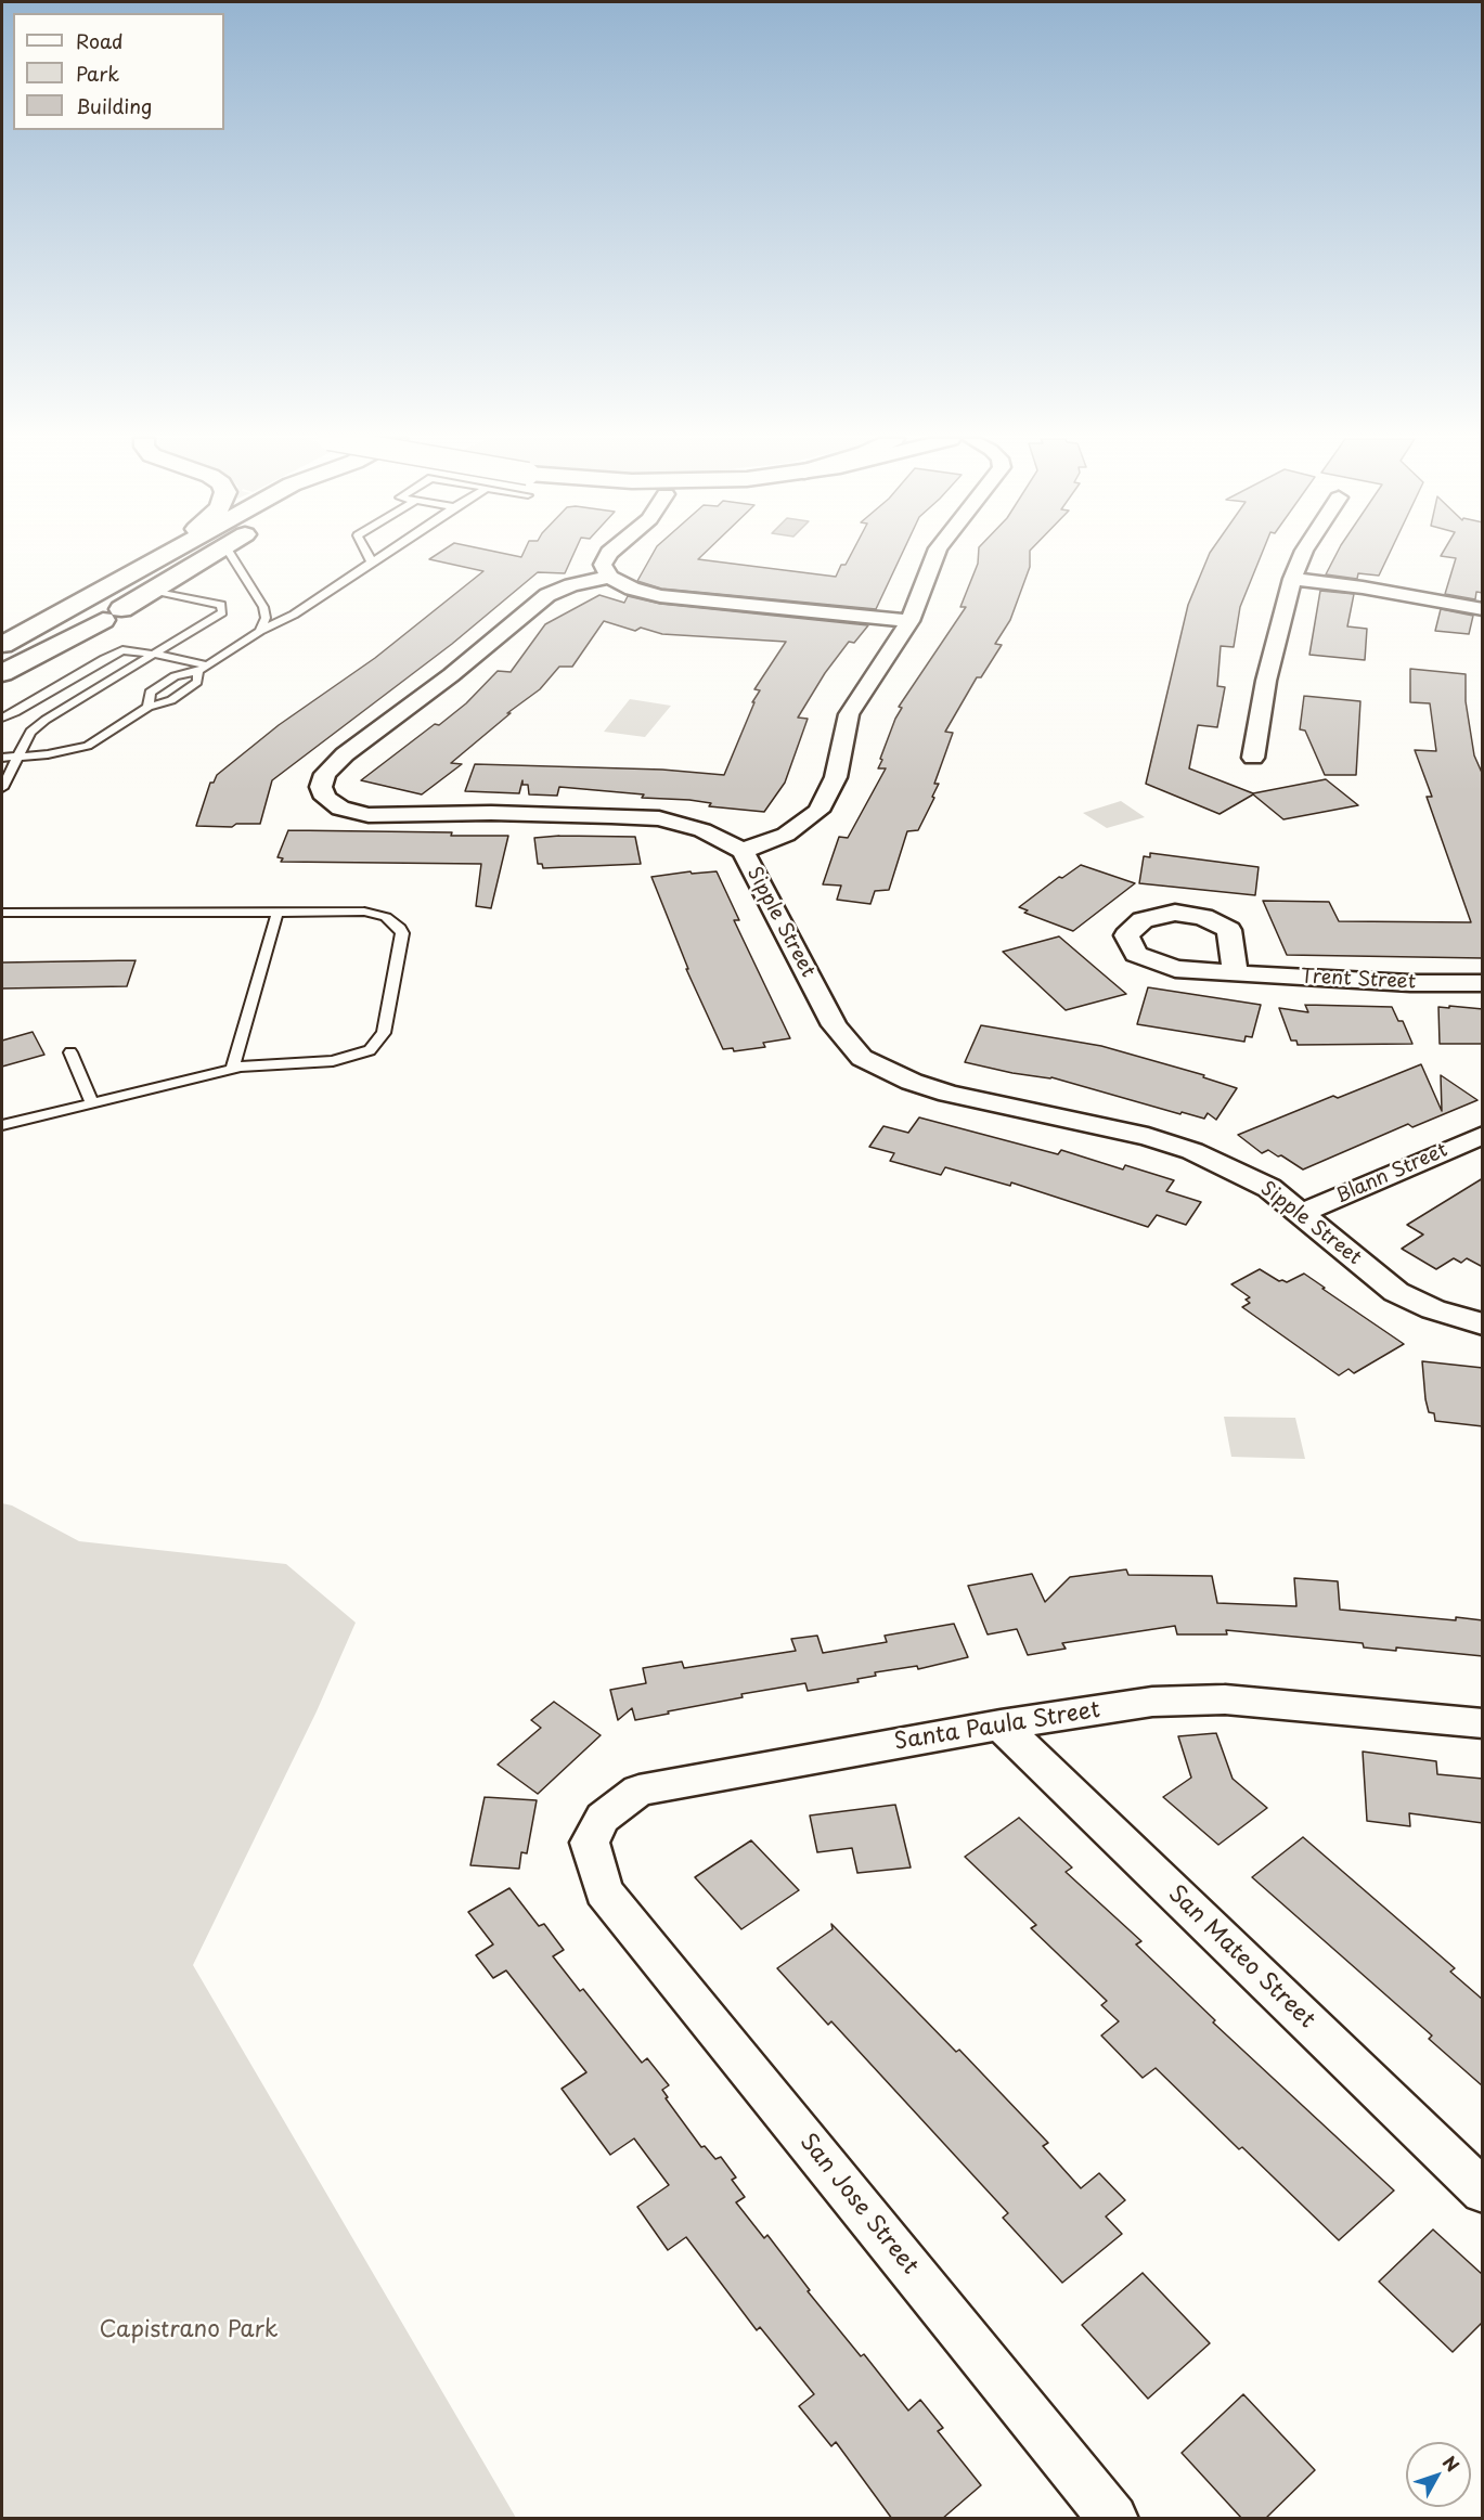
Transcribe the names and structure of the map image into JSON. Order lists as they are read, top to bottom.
{
  "streets": {
    "street": [
      "Sipple Street",
      "Trent Street",
      "Blann Street",
      "Santa Paula Street",
      "San Mateo Street",
      "San Jose Street"
    ]
  },
  "crossings": [
    ["Sipple Street", "Blann Street"],
    ["Santa Paula Street", "San Mateo Street"],
    ["Santa Paula Street", "San Jose Street"]
  ],
  "parks": ["Capistrano Park"],
  "legend": ["Road", "Park", "Building"],
  "north": "top right"
}
